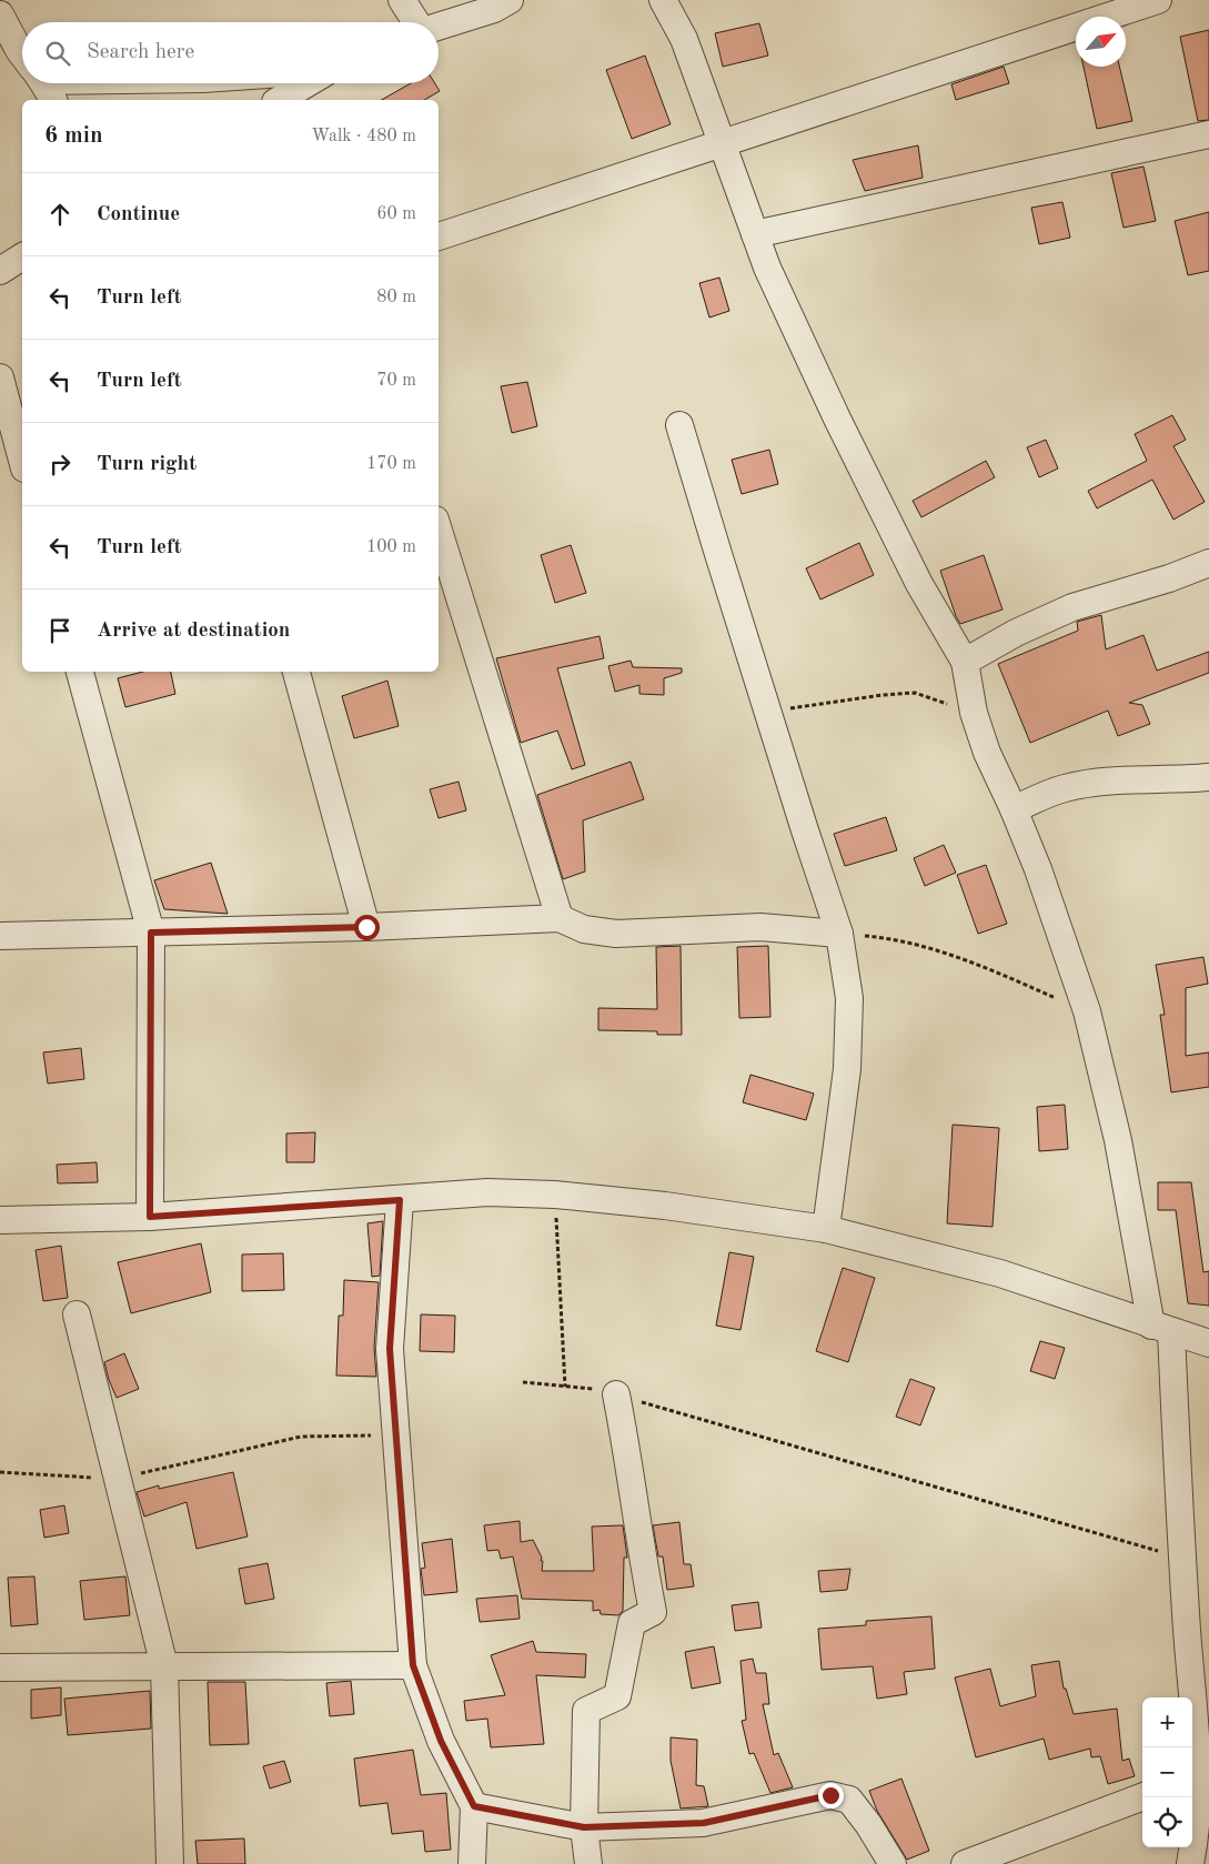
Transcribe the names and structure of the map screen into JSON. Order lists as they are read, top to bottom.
{
  "north": "top right",
  "page": {
    "search": "Search here",
    "heading": ["6 min", "Walk · 480 m"],
    "list": [
      ["Continue", "60 m"],
      ["Turn left", "80 m"],
      ["Turn left", "70 m"],
      ["Turn right", "170 m"],
      ["Turn left", "100 m"],
      "Arrive at destination"
    ],
    "map_buttons": ["+", "−"]
  }
}
